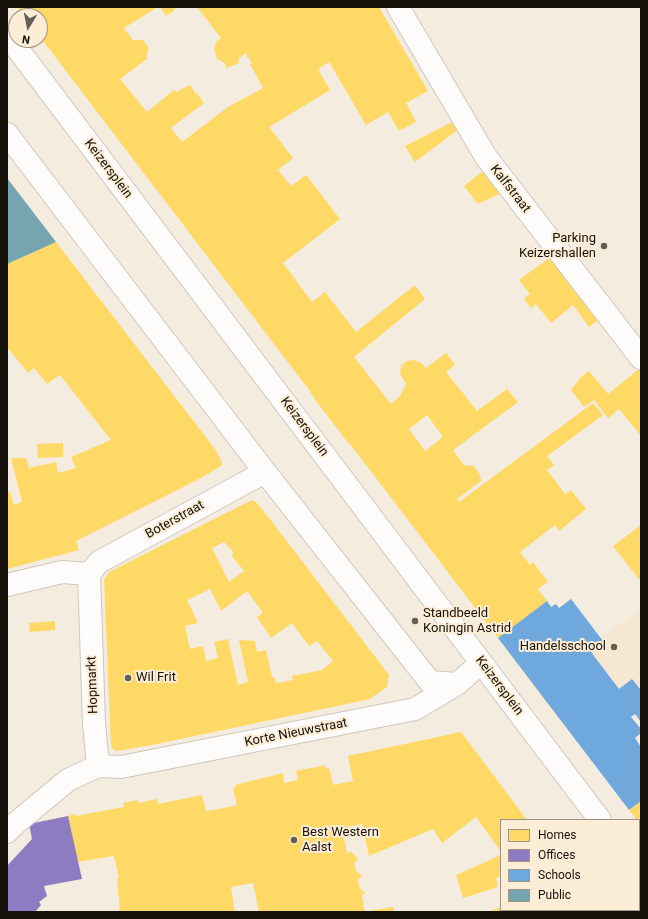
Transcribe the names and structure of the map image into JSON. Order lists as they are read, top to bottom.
{
  "streets": {
    "street": [
      "Keizersplein",
      "Kalfstraat",
      "Boterstraat",
      "Hopmarkt",
      "Korte Nieuwstraat"
    ]
  },
  "crossings": [
    ["Keizersplein", "Korte Nieuwstraat"],
    ["Boterstraat", "Hopmarkt"],
    ["Hopmarkt", "Korte Nieuwstraat"]
  ],
  "places": [
    "Parking Keizershallen",
    "Standbeeld Koningin Astrid",
    "Handelsschool",
    "Wil Frit",
    "Best Western Aalst"
  ],
  "legend": [
    "Homes",
    "Offices",
    "Schools",
    "Public"
  ],
  "north": "bottom"
}
